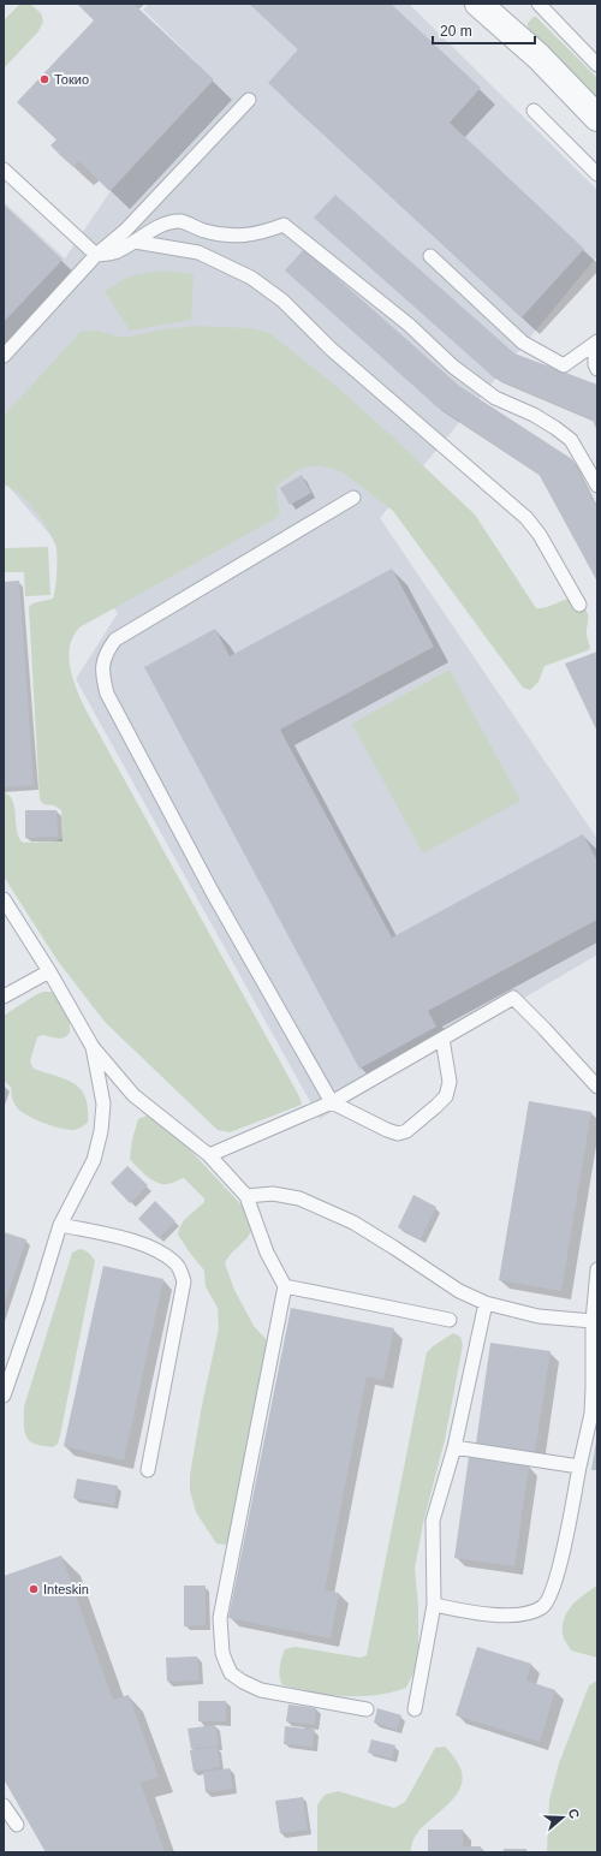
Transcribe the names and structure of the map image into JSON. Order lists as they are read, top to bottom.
{
  "places": ["Токио", "Inteskin"],
  "scale_bar": "20 m",
  "north": "right"
}
